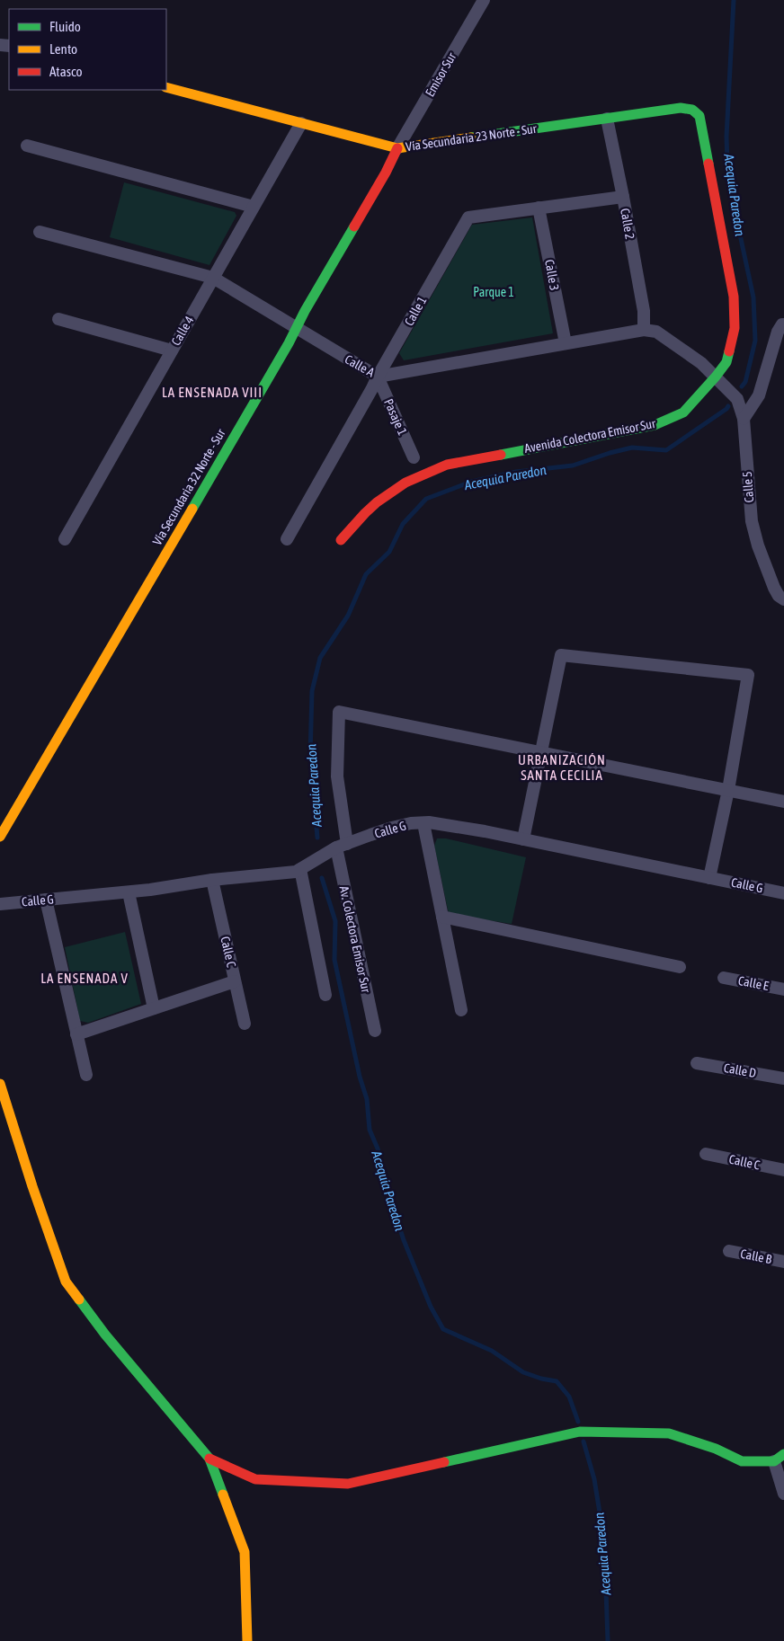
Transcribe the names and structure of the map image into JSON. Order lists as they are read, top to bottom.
{
  "streets": {
    "street": [
      "Emisor Sur",
      "Vía Secundaria 23 Norte - Sur",
      "Calle 2",
      "Calle 3",
      "Calle 1",
      "Calle 4",
      "Calle A",
      "Pasaje 1",
      "Avenida Colectora Emisor Sur",
      "Vía Secundaria 32 Norte - Sur",
      "Calle 5",
      "Calle G",
      "Av. Colectora Emisor Sur",
      "Calle C",
      "Calle E",
      "Calle D",
      "Calle B"
    ]
  },
  "crossings": [
    ["Emisor Sur", "Vía Secundaria 23 Norte - Sur"],
    ["Emisor Sur", "Vía Secundaria 32 Norte - Sur"],
    ["Vía Secundaria 23 Norte - Sur", "Calle 2"],
    ["Vía Secundaria 23 Norte - Sur", "Calle 4"],
    ["Vía Secundaria 23 Norte - Sur", "Avenida Colectora Emisor Sur"],
    ["Vía Secundaria 23 Norte - Sur", "Vía Secundaria 32 Norte - Sur"],
    ["Calle 2", "Calle 1"],
    ["Calle 2", "Calle A"],
    ["Calle 3", "Calle 1"],
    ["Calle 3", "Calle A"],
    ["Calle 1", "Calle A"],
    ["Calle 1", "Pasaje 1"],
    ["Calle 4", "Calle A"],
    ["Calle A", "Pasaje 1"],
    ["Calle A", "Avenida Colectora Emisor Sur"],
    ["Calle A", "Vía Secundaria 32 Norte - Sur"],
    ["Calle A", "Calle 5"],
    ["Avenida Colectora Emisor Sur", "Calle 5"],
    ["Calle G", "Av. Colectora Emisor Sur"],
    ["Calle G", "Calle C"]
  ],
  "districts": ["LA ENSENADA VIII", "URBANIZACIÓN SANTA CECILIA", "LA ENSENADA V"],
  "water": ["Acequia Paredon"],
  "parks": ["Parque 1"],
  "legend": ["Fluido", "Lento", "Atasco"]
}
